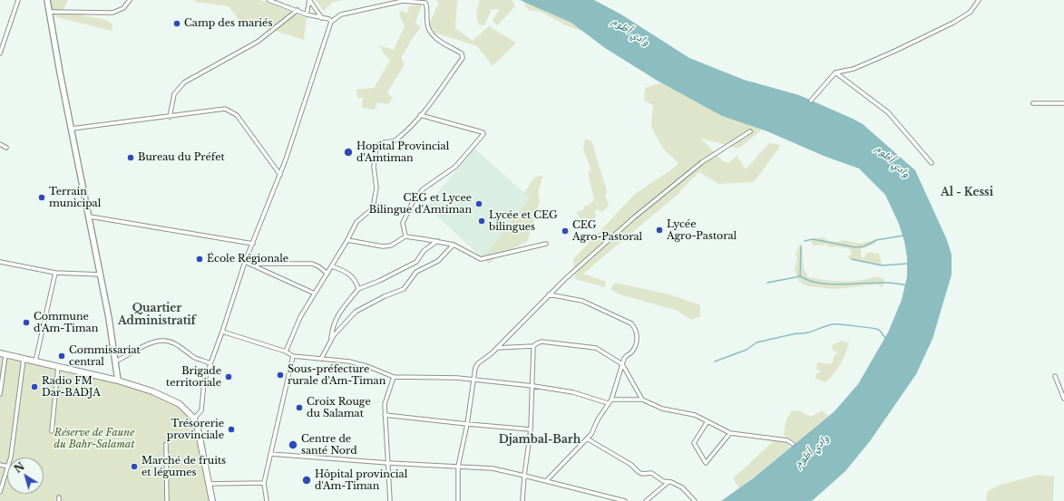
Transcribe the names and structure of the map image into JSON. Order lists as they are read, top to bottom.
{
  "districts": ["Al - Kessi", "Quartier Administratif", "Djambal-Barh"],
  "water": ["وادي أظوم"],
  "parks": ["Réserve de Faune du Bahr-Salamat"],
  "places": [
    "Camp des mariés",
    "Hopital Provincial d'Amtiman",
    "Bureau du Préfet",
    "Terrain municipal",
    "CEG et Lycee Bilingue d'Amtiman",
    "Lycée et CEG bilingues",
    "Lycée Agro-Pastoral",
    "CEG Agro-Pastoral",
    "École Régionale",
    "Commune d'Am-Timan",
    "Commissariat central",
    "Sous-préfecture rurale d'Am-Timan",
    "Brigade territoriale",
    "Radio FM Dar-BADJA",
    "Croix Rouge du Salamat",
    "Trésorerie provinciale",
    "Centre de santé Nord",
    "Marché de fruits et légumes",
    "Hôpital provincial d'Am-Timan"
  ],
  "north": "top left"
}
